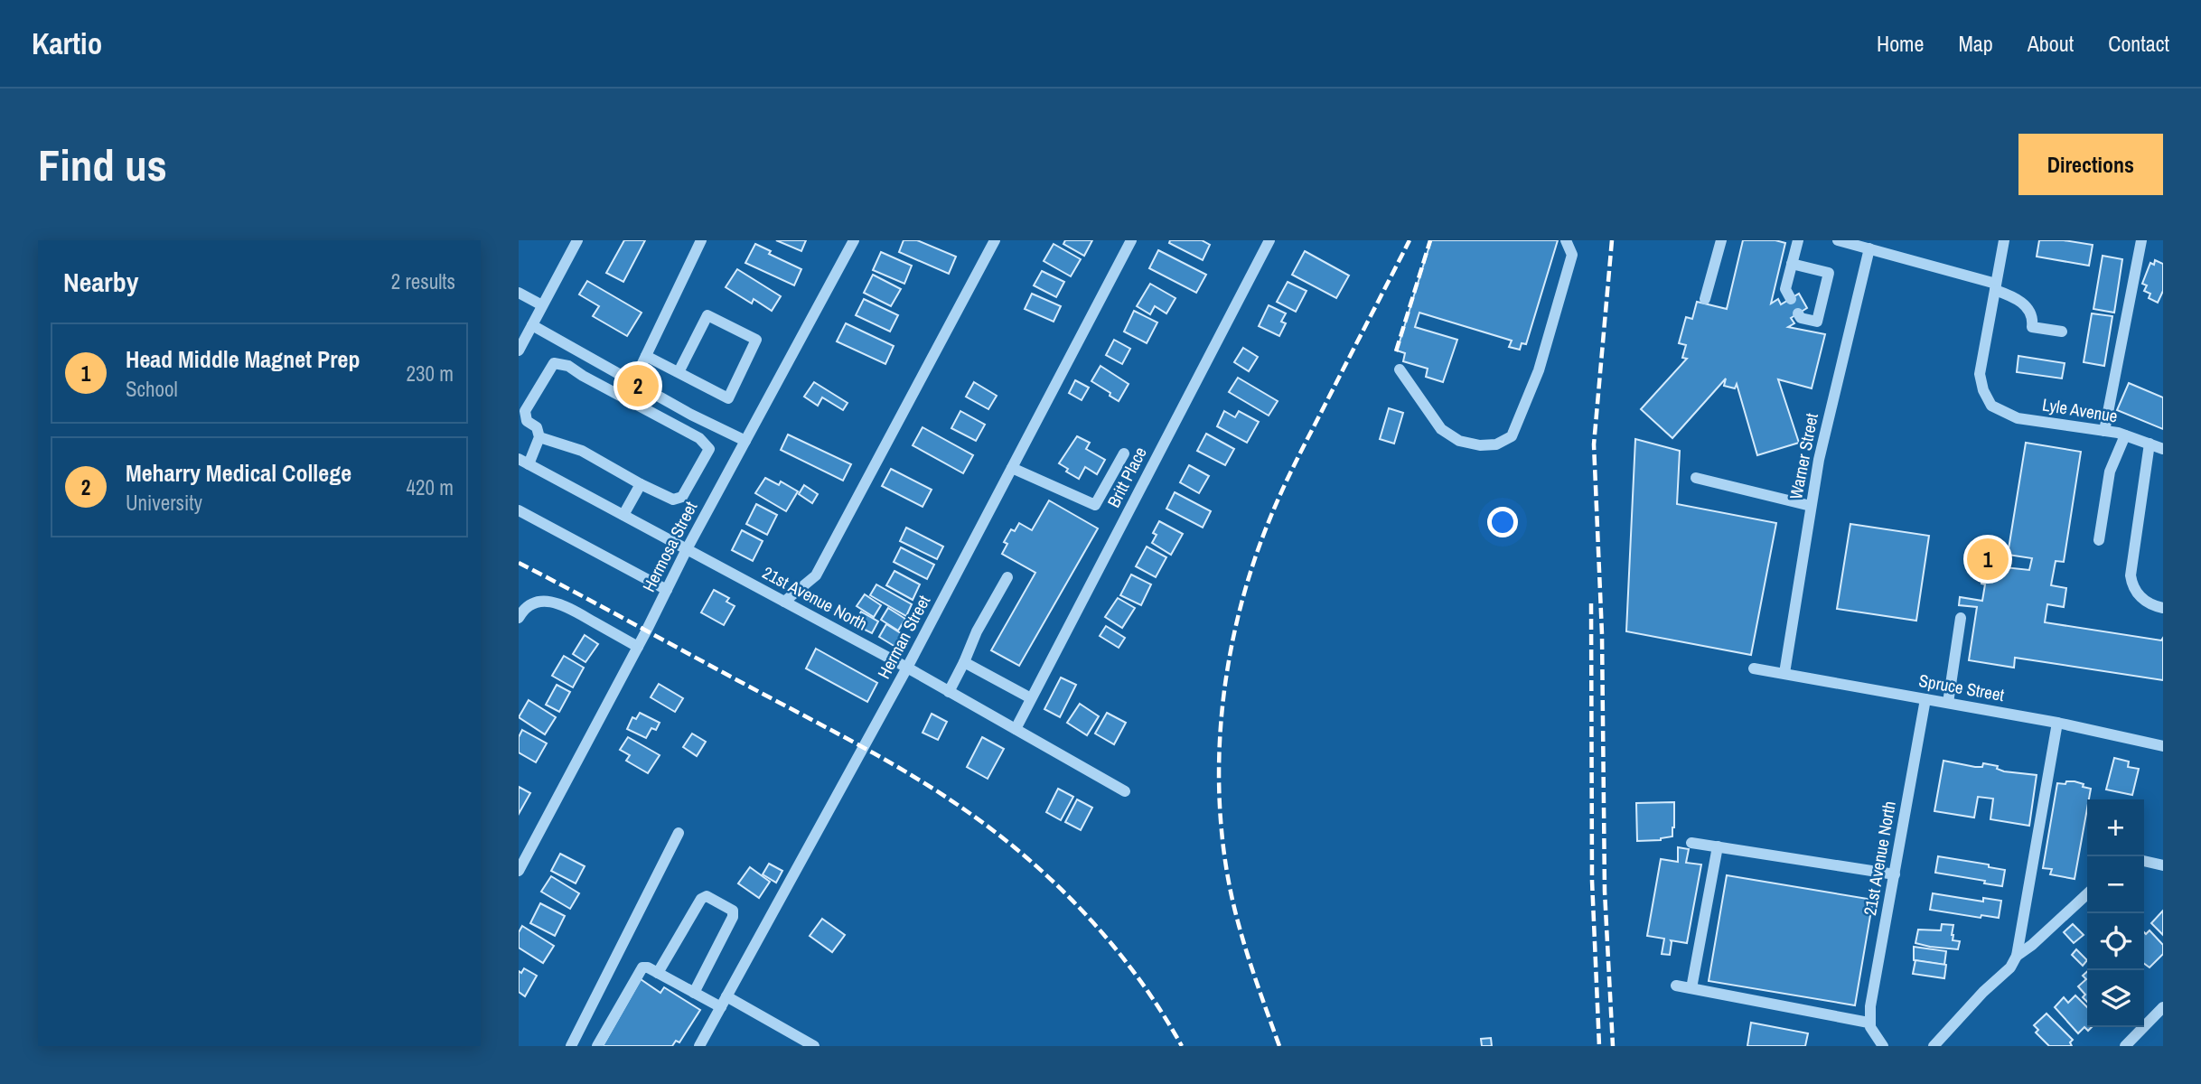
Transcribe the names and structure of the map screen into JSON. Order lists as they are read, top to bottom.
{
  "streets": {
    "street": [
      "Lyle Avenue",
      "Warner Street",
      "Britt Place",
      "Hermosa Street",
      "21st Avenue North",
      "Herman Street",
      "Spruce Street"
    ]
  },
  "crossings": [
    ["Warner Street", "Spruce Street"],
    ["Britt Place", "21st Avenue North"],
    ["Hermosa Street", "21st Avenue North"],
    ["21st Avenue North", "Herman Street"],
    ["21st Avenue North", "Spruce Street"]
  ],
  "page": {
    "header": "Kartio",
    "nav": [
      "Home",
      "Map",
      "About",
      "Contact"
    ],
    "buttons": "Directions",
    "title": "Find us",
    "heading": ["Nearby", "2 results"],
    "list": [
      {
        "mark": "1",
        "name": "Head Middle Magnet Prep",
        "note": "School",
        "value": "230 m"
      },
      {
        "mark": "2",
        "name": "Meharry Medical College",
        "note": "University",
        "value": "420 m"
      }
    ],
    "pins": ["2", "1"],
    "map_buttons": ["+", "−"]
  }
}
